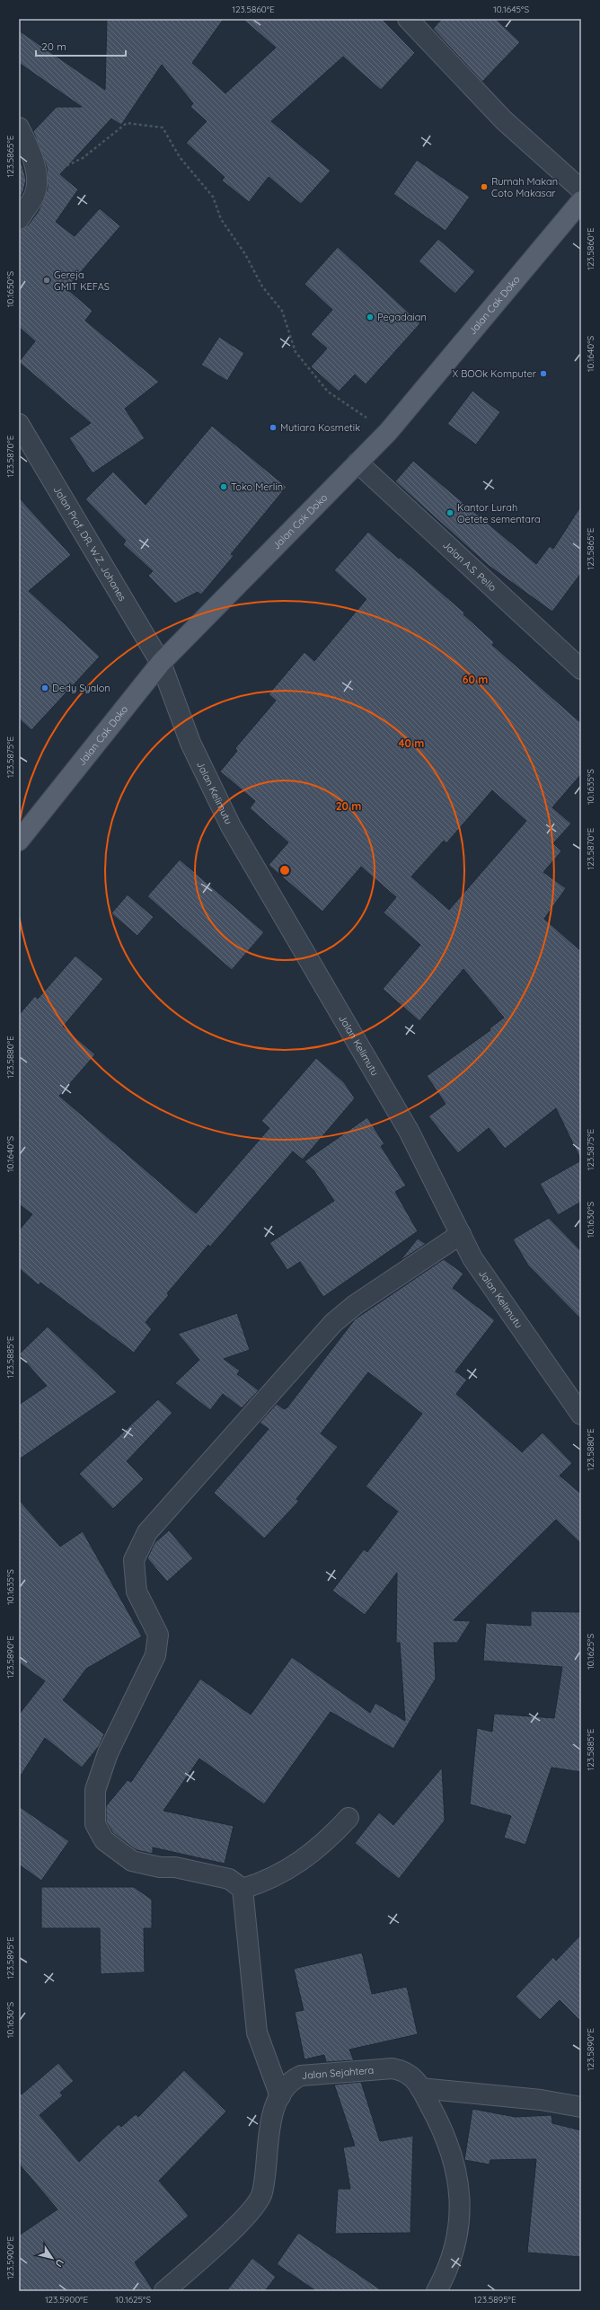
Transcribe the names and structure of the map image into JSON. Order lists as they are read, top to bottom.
{
  "streets": {
    "main road": ["Jalan Cak Doko"],
    "street": [
      "Jalan Prof. DR. W.Z. Johanes",
      "Jalan A.S. Pello",
      "Jalan Kelimutu",
      "Jalan Sejahtera"
    ]
  },
  "crossings": [
    ["Jalan Cak Doko", "Jalan Prof. DR. W.Z. Johanes"],
    ["Jalan Cak Doko", "Jalan A.S. Pello"],
    ["Jalan Cak Doko", "Jalan Kelimutu"],
    ["Jalan Prof. DR. W.Z. Johanes", "Jalan Kelimutu"]
  ],
  "places": [
    "Rumah Makan Coto Makasar",
    "Gereja GMIT KEFAS",
    "Pegadaian",
    "X BOOk Komputer",
    "Mutiara Kosmetik",
    "Toko Merlin",
    "Kantor Lurah Oetete sementara",
    "Dedy Syalon"
  ],
  "scale_bar": "20 m",
  "north": "bottom right",
  "coordinates": [
    "123.5860°E",
    "10.1645°S",
    "123.5865°E",
    "10.1650°S",
    "10.1640°S",
    "123.5870°E",
    "123.5875°E",
    "10.1635°S",
    "123.5880°E",
    "10.1630°S",
    "123.5885°E",
    "10.1625°S",
    "123.5890°E",
    "123.5895°E",
    "123.5900°E"
  ],
  "rings": ["60 m", "40 m", "20 m"]
}
